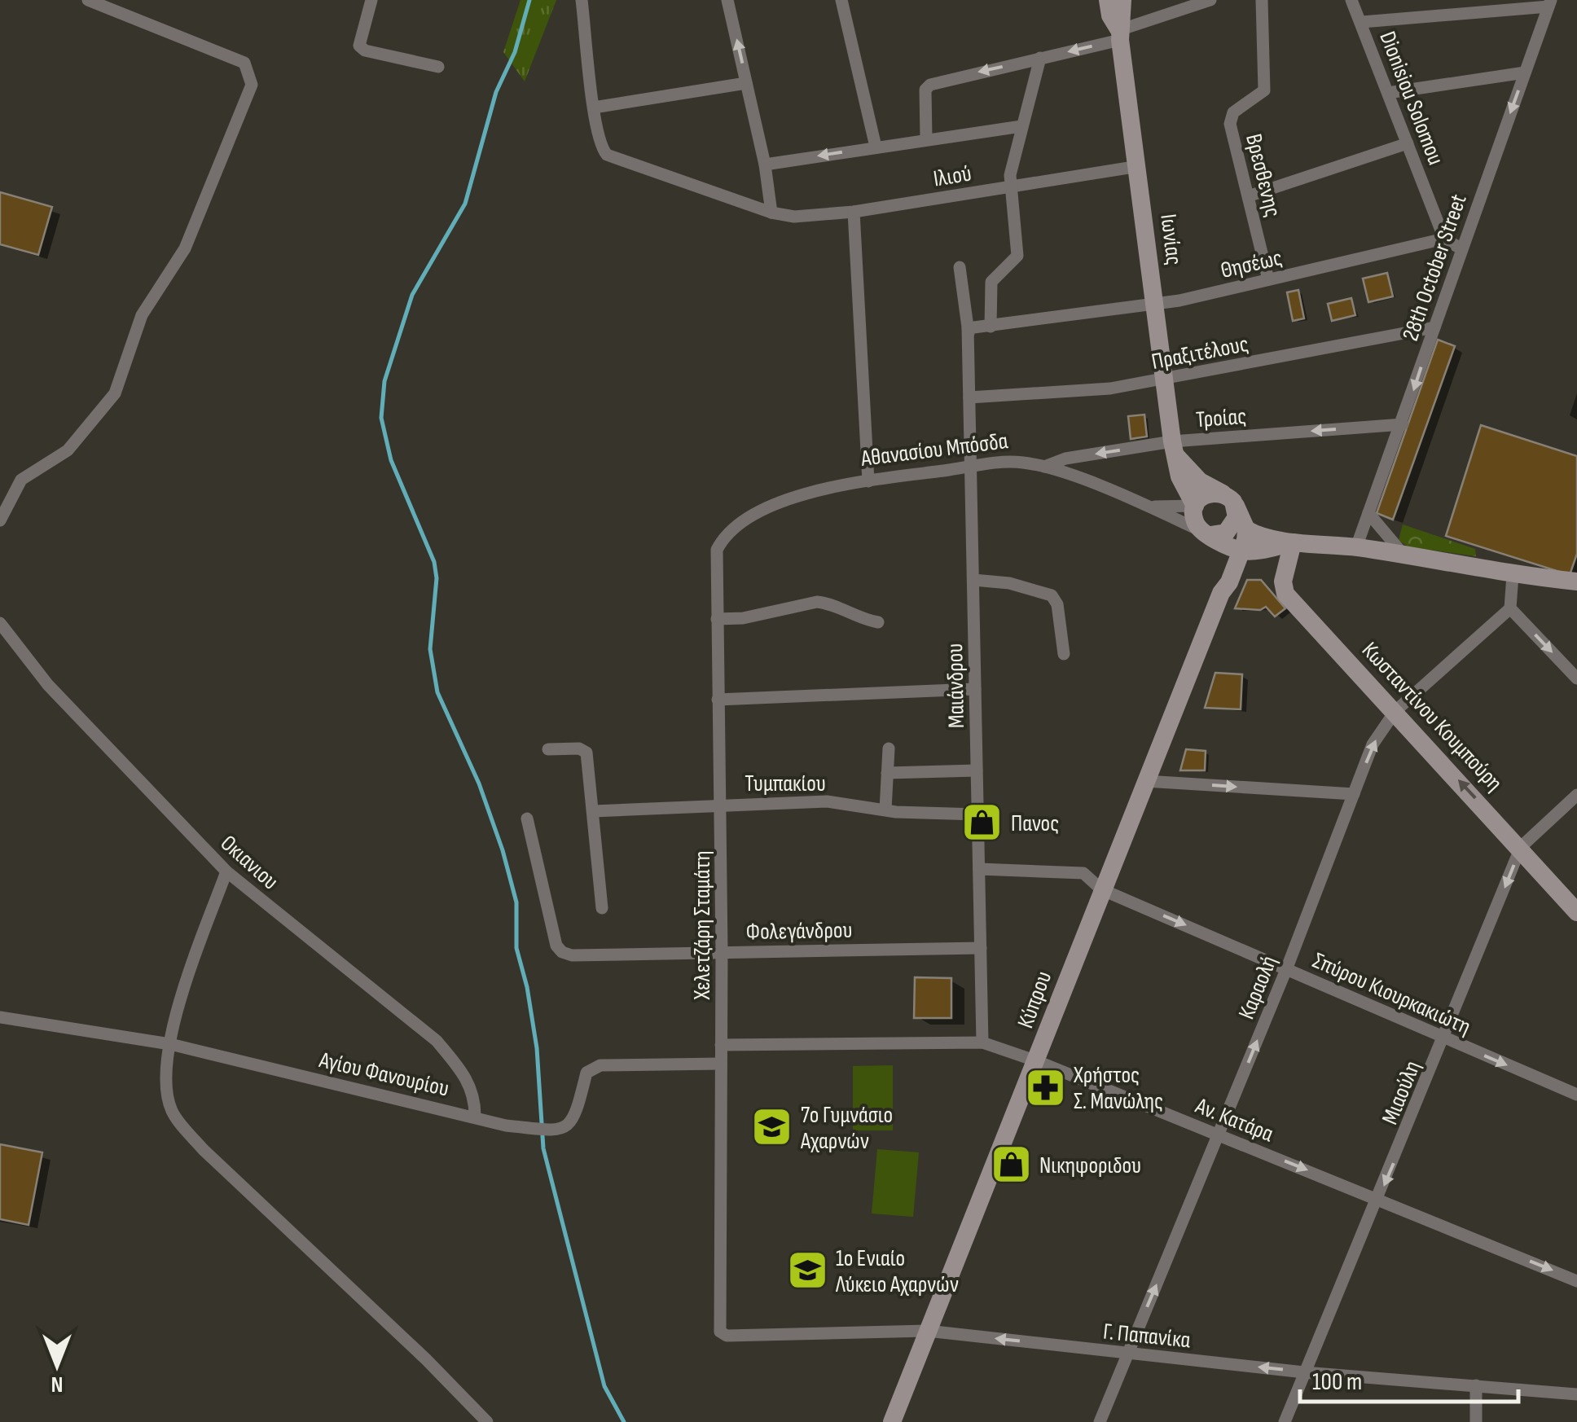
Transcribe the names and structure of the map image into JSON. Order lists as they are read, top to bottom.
{
  "streets": {
    "street": [
      "Dionisiou Solomou",
      "Ιλιού",
      "Βρεσθενης",
      "Ιωνίας",
      "Θησέως",
      "28th October Street",
      "Πραξιτέλους",
      "Τροίας",
      "Αθανασίου Μπόσδα",
      "Μαιάνδρου",
      "Κωσταντίνου Κουμπούρη",
      "Τυμπακίου",
      "Οκιανιου",
      "Χελετζάρη Σταμάτη",
      "Φολεγάνδρου",
      "Καραολή",
      "Σπύρου Κιουρκακιώτη",
      "Κύπρου",
      "Αγίου Φανουρίου",
      "Μιαούλη",
      "Αν. Κατάρα",
      "Γ. Παπανίκα"
    ]
  },
  "crossings": [
    ["Dionisiou Solomou", "Θησέως"],
    ["Ιλιού", "Ιωνίας"],
    ["Βρεσθενης", "Θησέως"],
    ["Ιωνίας", "Θησέως"],
    ["Ιωνίας", "Πραξιτέλους"],
    ["Ιωνίας", "Τροίας"],
    ["Ιωνίας", "Αθανασίου Μπόσδα"],
    ["Ιωνίας", "Κύπρου"],
    ["Θησέως", "Μαιάνδρου"],
    ["28th October Street", "Πραξιτέλους"],
    ["28th October Street", "Τροίας"],
    ["Πραξιτέλους", "Μαιάνδρου"],
    ["Τροίας", "Αθανασίου Μπόσδα"],
    ["Αθανασίου Μπόσδα", "Μαιάνδρου"],
    ["Αθανασίου Μπόσδα", "Χελετζάρη Σταμάτη"],
    ["Αθανασίου Μπόσδα", "Κύπρου"],
    ["Μαιάνδρου", "Τυμπακίου"],
    ["Μαιάνδρου", "Φολεγάνδρου"],
    ["Μαιάνδρου", "Σπύρου Κιουρκακιώτη"],
    ["Μαιάνδρου", "Αν. Κατάρα"],
    ["Κωσταντίνου Κουμπούρη", "Καραολή"],
    ["Κωσταντίνου Κουμπούρη", "Μιαούλη"],
    ["Τυμπακίου", "Χελετζάρη Σταμάτη"],
    ["Οκιανιου", "Αγίου Φανουρίου"],
    ["Χελετζάρη Σταμάτη", "Φολεγάνδρου"],
    ["Χελετζάρη Σταμάτη", "Αγίου Φανουρίου"],
    ["Χελετζάρη Σταμάτη", "Αν. Κατάρα"],
    ["Χελετζάρη Σταμάτη", "Γ. Παπανίκα"],
    ["Καραολή", "Σπύρου Κιουρκακιώτη"],
    ["Καραολή", "Αν. Κατάρα"],
    ["Καραολή", "Γ. Παπανίκα"],
    ["Σπύρου Κιουρκακιώτη", "Κύπρου"],
    ["Σπύρου Κιουρκακιώτη", "Μιαούλη"],
    ["Κύπρου", "Αν. Κατάρα"],
    ["Κύπρου", "Γ. Παπανίκα"],
    ["Μιαούλη", "Αν. Κατάρα"],
    ["Μιαούλη", "Γ. Παπανίκα"]
  ],
  "one_way": [
    "28th October Street",
    "Καραολή",
    "Σπύρου Κιουρκακιώτη",
    "Μιαούλη",
    "Αν. Κατάρα",
    "Γ. Παπανίκα"
  ],
  "places": {
    "shop": ["Πανος", "Νικηφοριδου"],
    "pharmacy": ["Χρήστος Σ. Μανώλης"],
    "school or university": ["7ο Γυμνάσιο Αχαρνών", "1ο Ενιαίο Λύκειο Αχαρνών"]
  },
  "scale_bar": "100 m",
  "north": "bottom"
}
